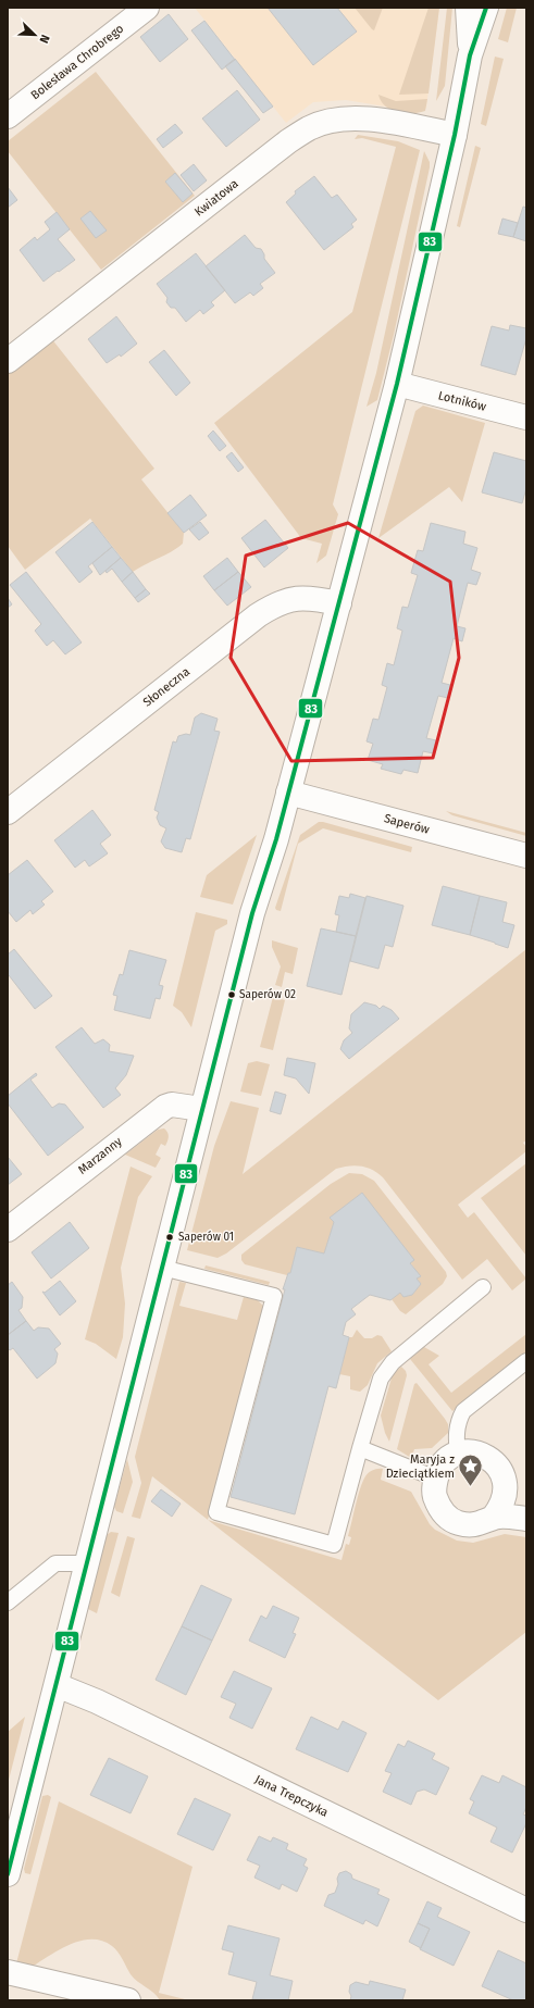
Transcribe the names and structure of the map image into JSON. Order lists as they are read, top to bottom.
{
  "streets": {
    "street": [
      "Bolesława Chrobrego",
      "Kwiatowa",
      "Lotników",
      "Słoneczna",
      "Saperów",
      "Marzanny",
      "Jana Trepczyka"
    ]
  },
  "places": {
    "other": ["Saperów 02", "Saperów 01"],
    "place": ["Maryja z Dzieciątkiem"]
  },
  "lines": ["transit line 83"],
  "north": "bottom right"
}
